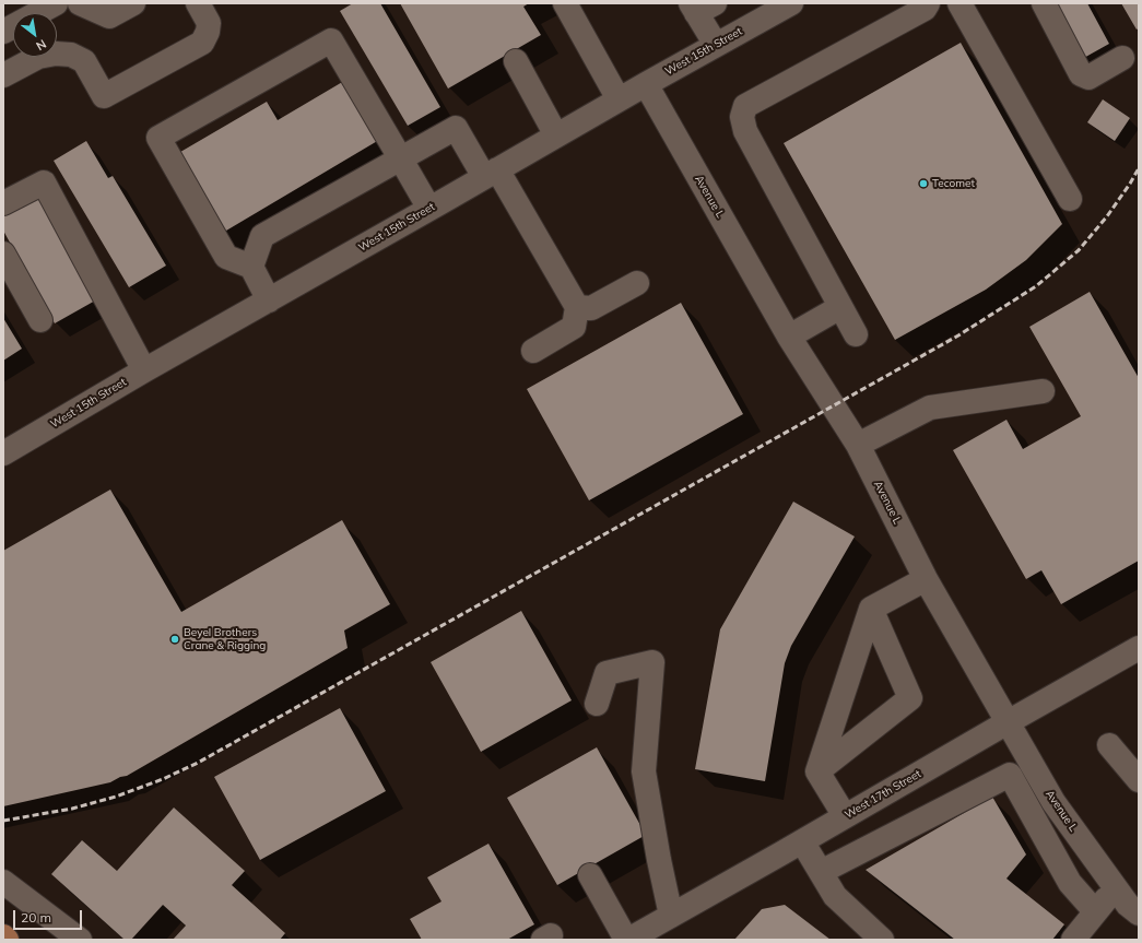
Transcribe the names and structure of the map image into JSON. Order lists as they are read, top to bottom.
{
  "streets": {
    "street": ["West 15th Street", "Avenue L", "West 17th Street"]
  },
  "crossings": [
    ["West 15th Street", "Avenue L"],
    ["Avenue L", "West 17th Street"]
  ],
  "places": ["Tecomet", "Beyel Brothers Crane & Rigging"],
  "scale_bar": "20 m",
  "north": "bottom right"
}
